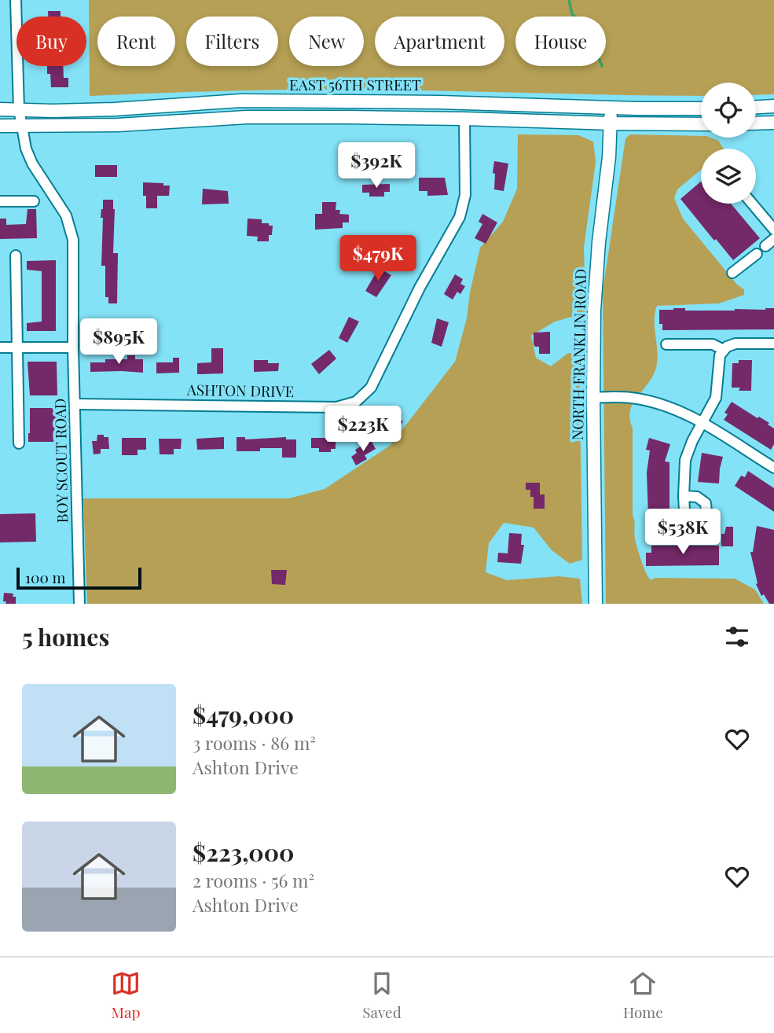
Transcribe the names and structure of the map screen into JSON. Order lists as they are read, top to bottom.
{
  "streets": {
    "main road": ["EAST 56TH STREET", "NORTH FRANKLIN ROAD"],
    "street": ["ASHTON DRIVE", "BOY SCOUT ROAD"]
  },
  "crossings": [
    ["EAST 56TH STREET", "NORTH FRANKLIN ROAD"],
    ["EAST 56TH STREET", "BOY SCOUT ROAD"],
    ["ASHTON DRIVE", "BOY SCOUT ROAD"]
  ],
  "scale_bar": "100 m",
  "page": {
    "chip": [
      "Buy",
      "Rent",
      "Filters",
      "New",
      "Apartment",
      "House"
    ],
    "price": [
      "$392K",
      "$479K",
      "$895K",
      "$223K",
      "$538K"
    ],
    "scale": "100 m",
    "heading": "5 homes",
    "list": [
      {
        "name": "$479,000",
        "note": "3 rooms · 86 m² · Ashton Drive"
      },
      {
        "name": "$223,000",
        "note": "2 rooms · 56 m² · Ashton Drive"
      }
    ],
    "tabs": ["Map", "Saved", "Home"]
  }
}
